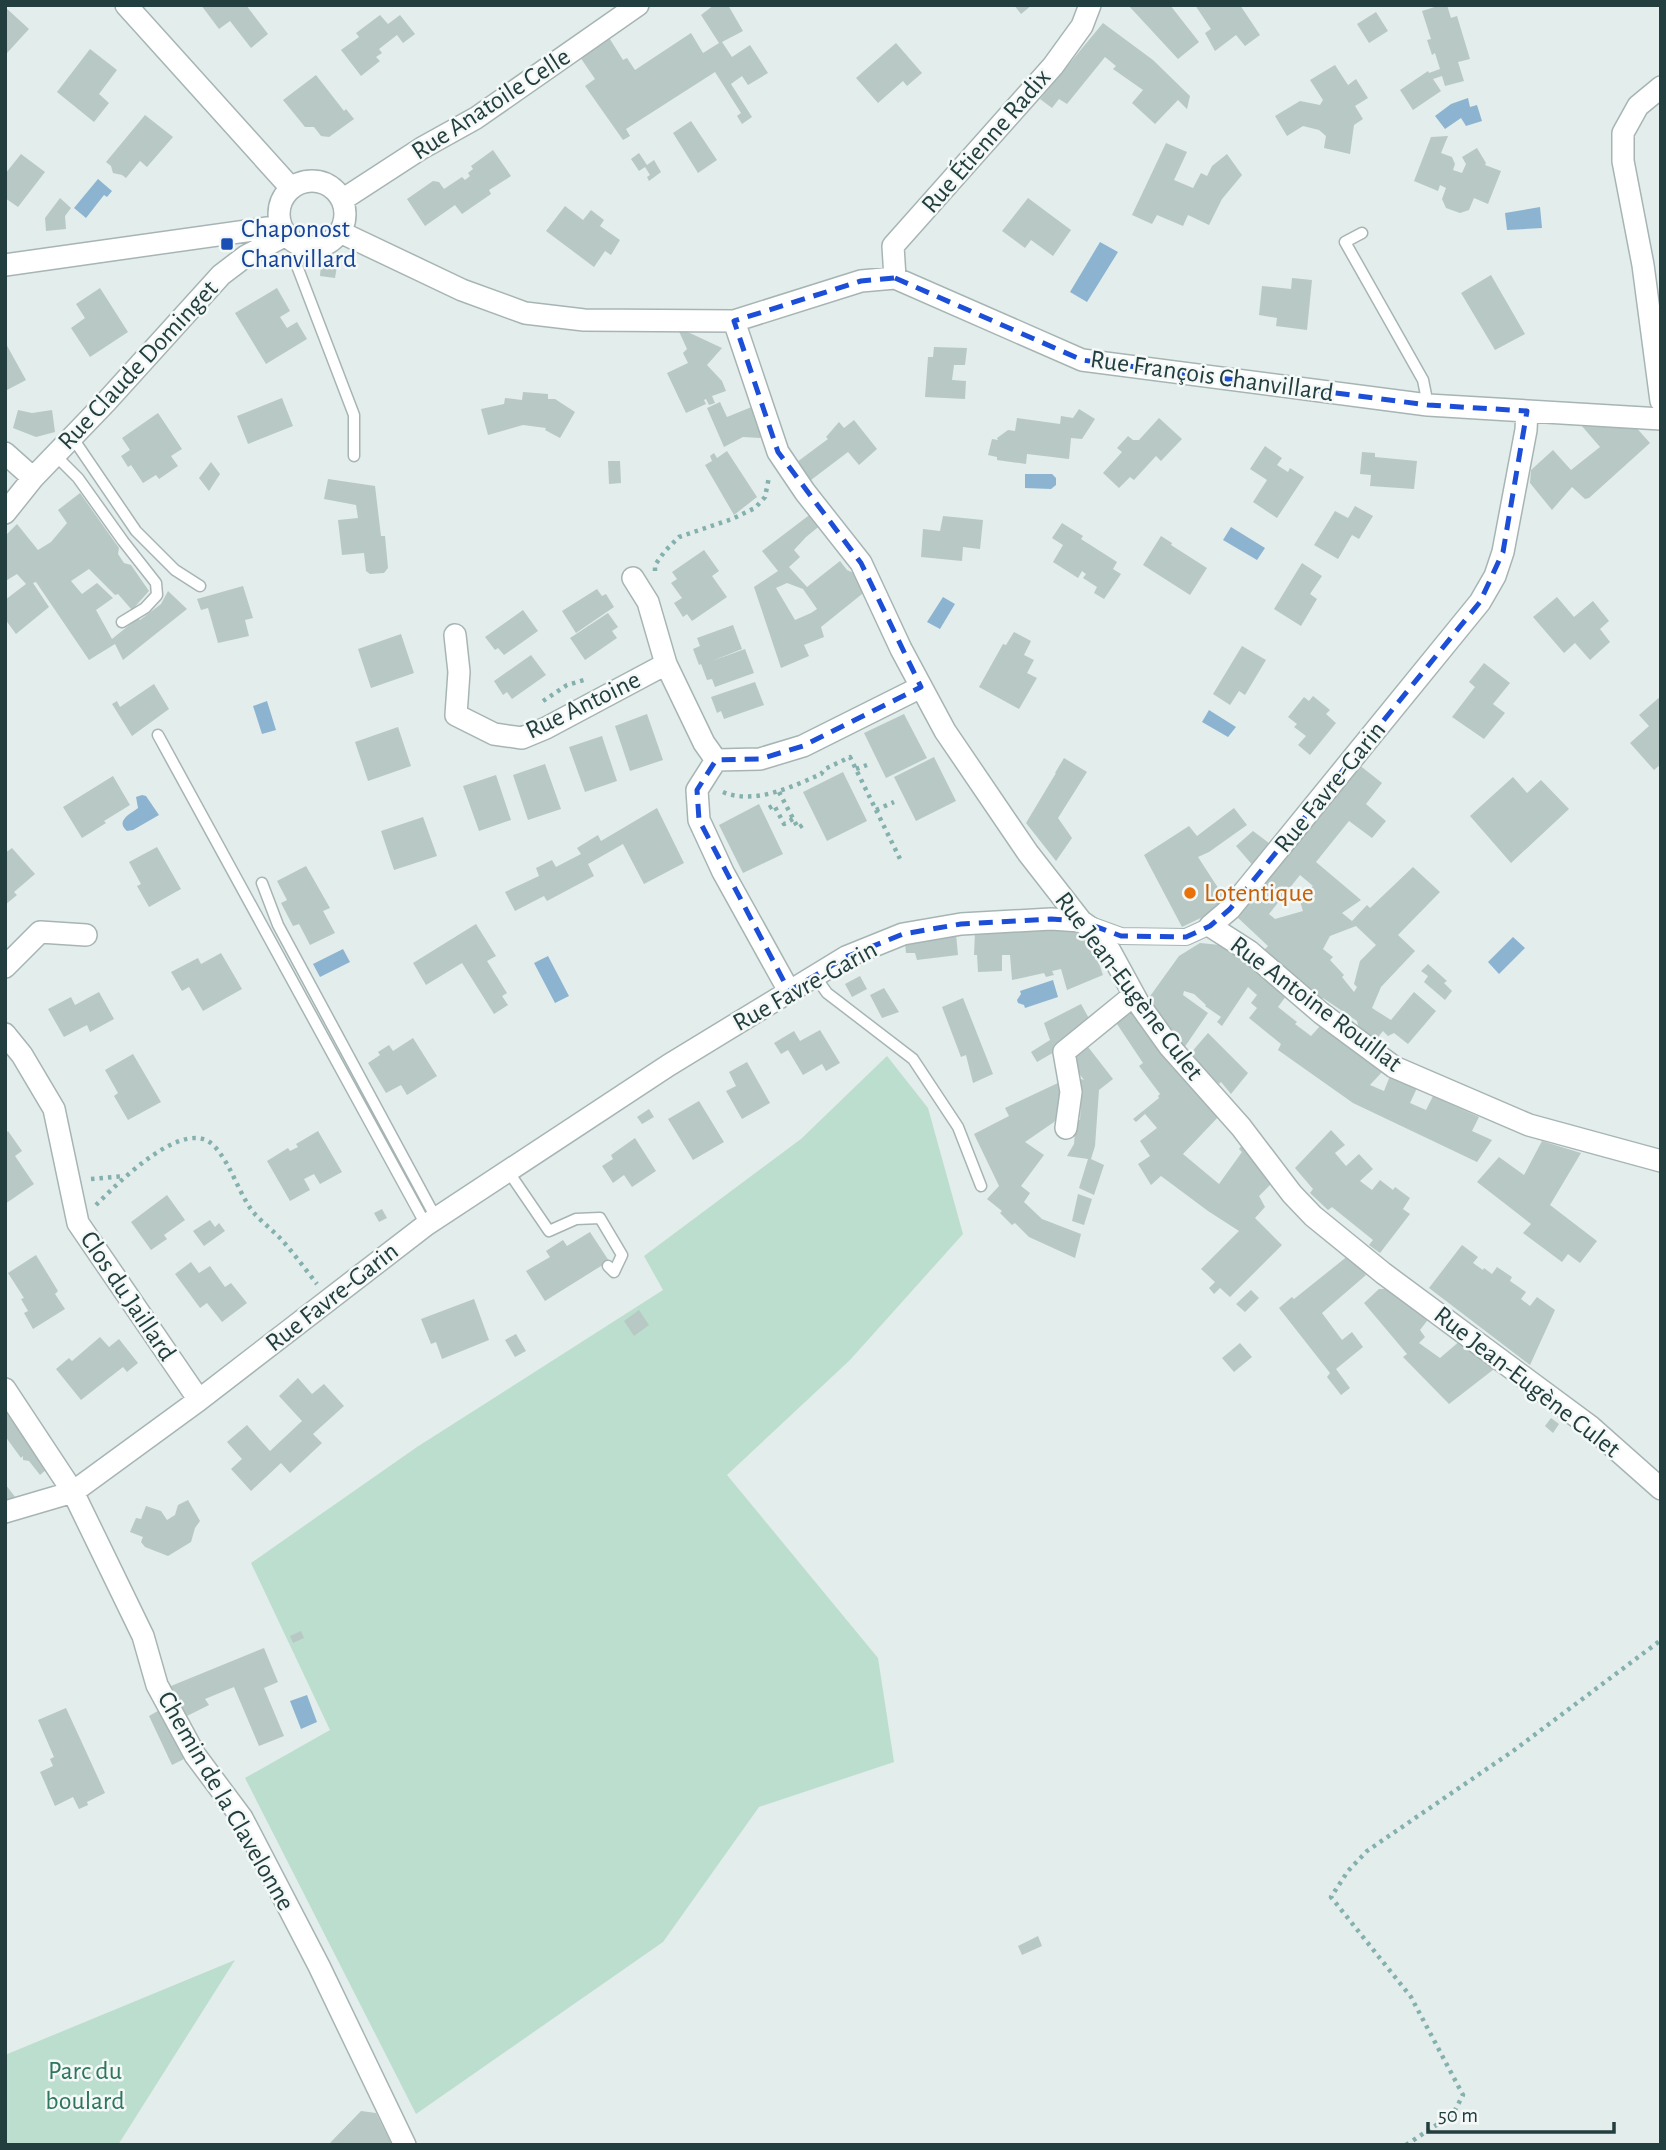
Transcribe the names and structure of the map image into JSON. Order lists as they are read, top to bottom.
{
  "streets": {
    "street": [
      "Rue Anatoile Celle",
      "Rue Étienne Radix",
      "Rue Claude Dominget",
      "Rue François Chanvillard",
      "Rue Antoine",
      "Rue Favre-Garin",
      "Rue Jean-Eugène Culet",
      "Rue Antoine Rouillat",
      "Clos du Jaillard",
      "Chemin de la Clavelonne"
    ]
  },
  "crossings": [
    ["Rue Anatoile Celle", "Rue Claude Dominget"],
    ["Rue Anatoile Celle", "Rue François Chanvillard"],
    ["Rue Étienne Radix", "Rue François Chanvillard"],
    ["Rue Claude Dominget", "Rue François Chanvillard"],
    ["Rue François Chanvillard", "Rue Favre-Garin"],
    ["Rue François Chanvillard", "Rue Jean-Eugène Culet"],
    ["Rue Favre-Garin", "Rue Jean-Eugène Culet"],
    ["Rue Favre-Garin", "Rue Antoine Rouillat"],
    ["Rue Favre-Garin", "Clos du Jaillard"],
    ["Rue Favre-Garin", "Chemin de la Clavelonne"]
  ],
  "parks": ["Parc du boulard"],
  "places": {
    "transit": ["Chaponost Chanvillard"],
    "other": ["Lotentique"]
  },
  "scale_bar": "50 m"
}
